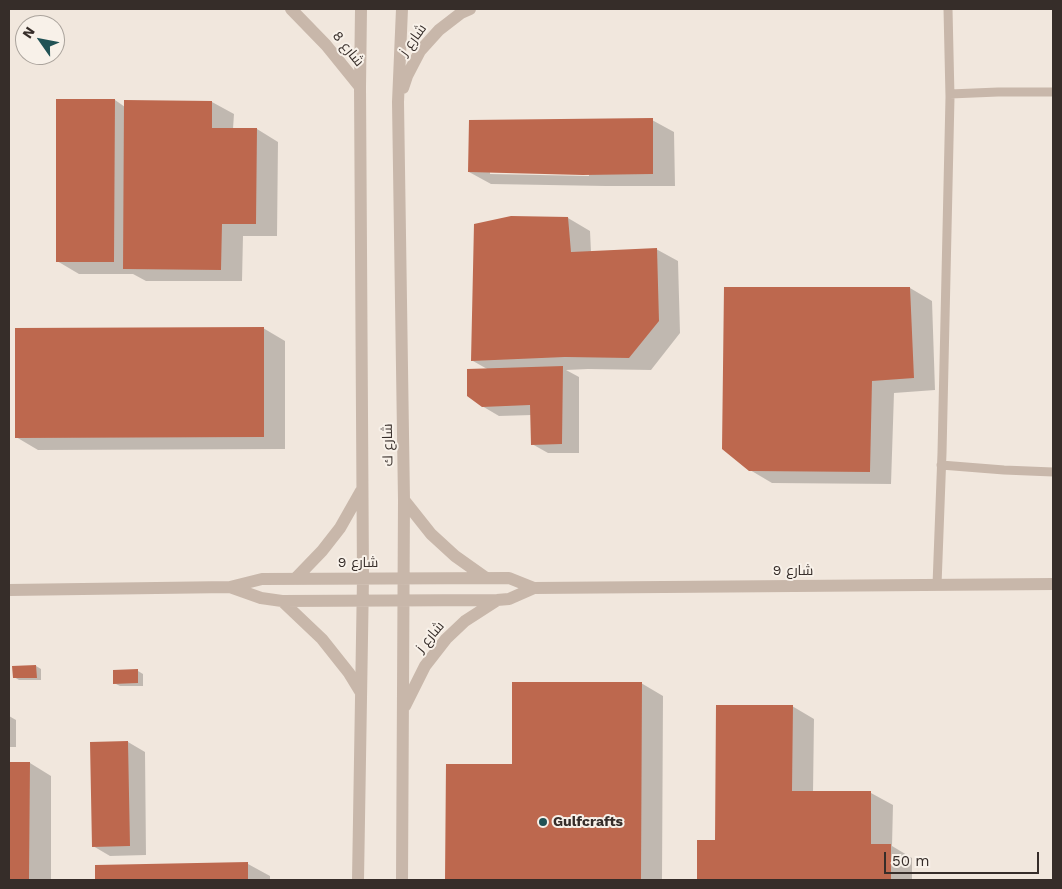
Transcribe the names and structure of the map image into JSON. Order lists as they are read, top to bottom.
{
  "streets": {
    "street": [
      "شارع ز",
      "شارع 8",
      "شارع ك",
      "شارع 9"
    ]
  },
  "crossings": [
    ["شارع ز", "شارع ك"],
    ["شارع ز", "شارع 9"],
    ["شارع 8", "شارع ك"],
    ["شارع ك", "شارع 9"]
  ],
  "places": ["Gulfcrafts"],
  "scale_bar": "50 m",
  "north": "top left"
}
